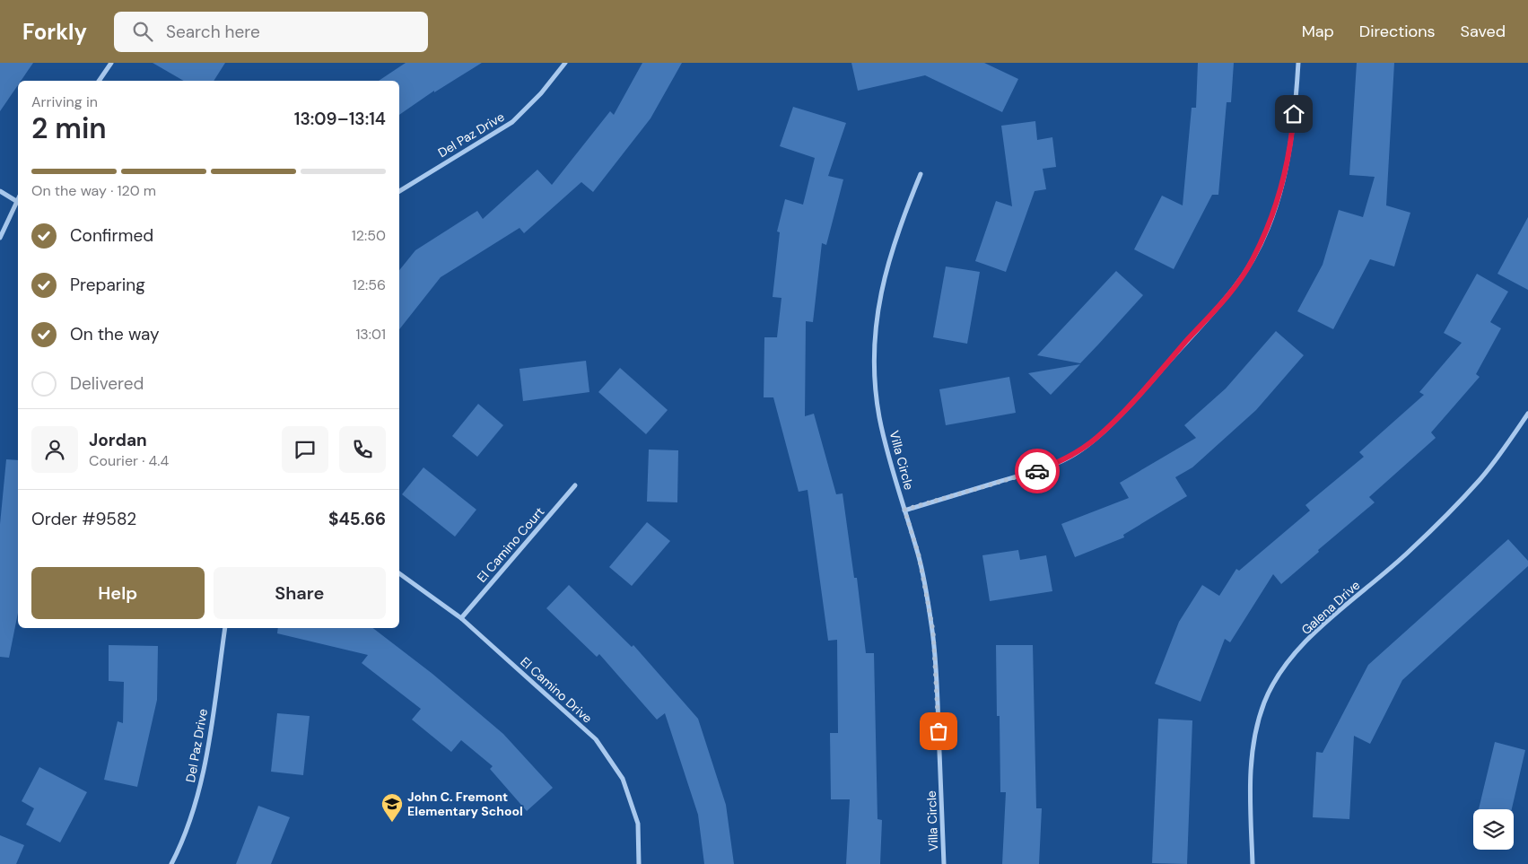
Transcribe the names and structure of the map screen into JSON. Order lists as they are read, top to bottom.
{
  "streets": {
    "street": [
      "Del Paz Drive",
      "Villa Circle",
      "El Camino Court",
      "Galena Drive",
      "El Camino Drive"
    ]
  },
  "crossings": [
    ["El Camino Court", "El Camino Drive"]
  ],
  "places": {
    "school or university": ["John C. Fremont Elementary School"]
  },
  "page": {
    "header": "Forkly",
    "search": "Search here",
    "nav": ["Map", "Directions", "Saved"],
    "heading": ["2 min", "Arriving in", "13:09–13:14"],
    "panel": [
      "Jordan",
      "Courier · 4.4",
      "Order #9582",
      "$45.66"
    ],
    "bar": "On the way · 120 m",
    "list": [
      ["Confirmed", "12:50"],
      ["Preparing", "12:56"],
      ["On the way", "13:01"],
      "Delivered"
    ],
    "buttons": ["Help", "Share"]
  }
}
